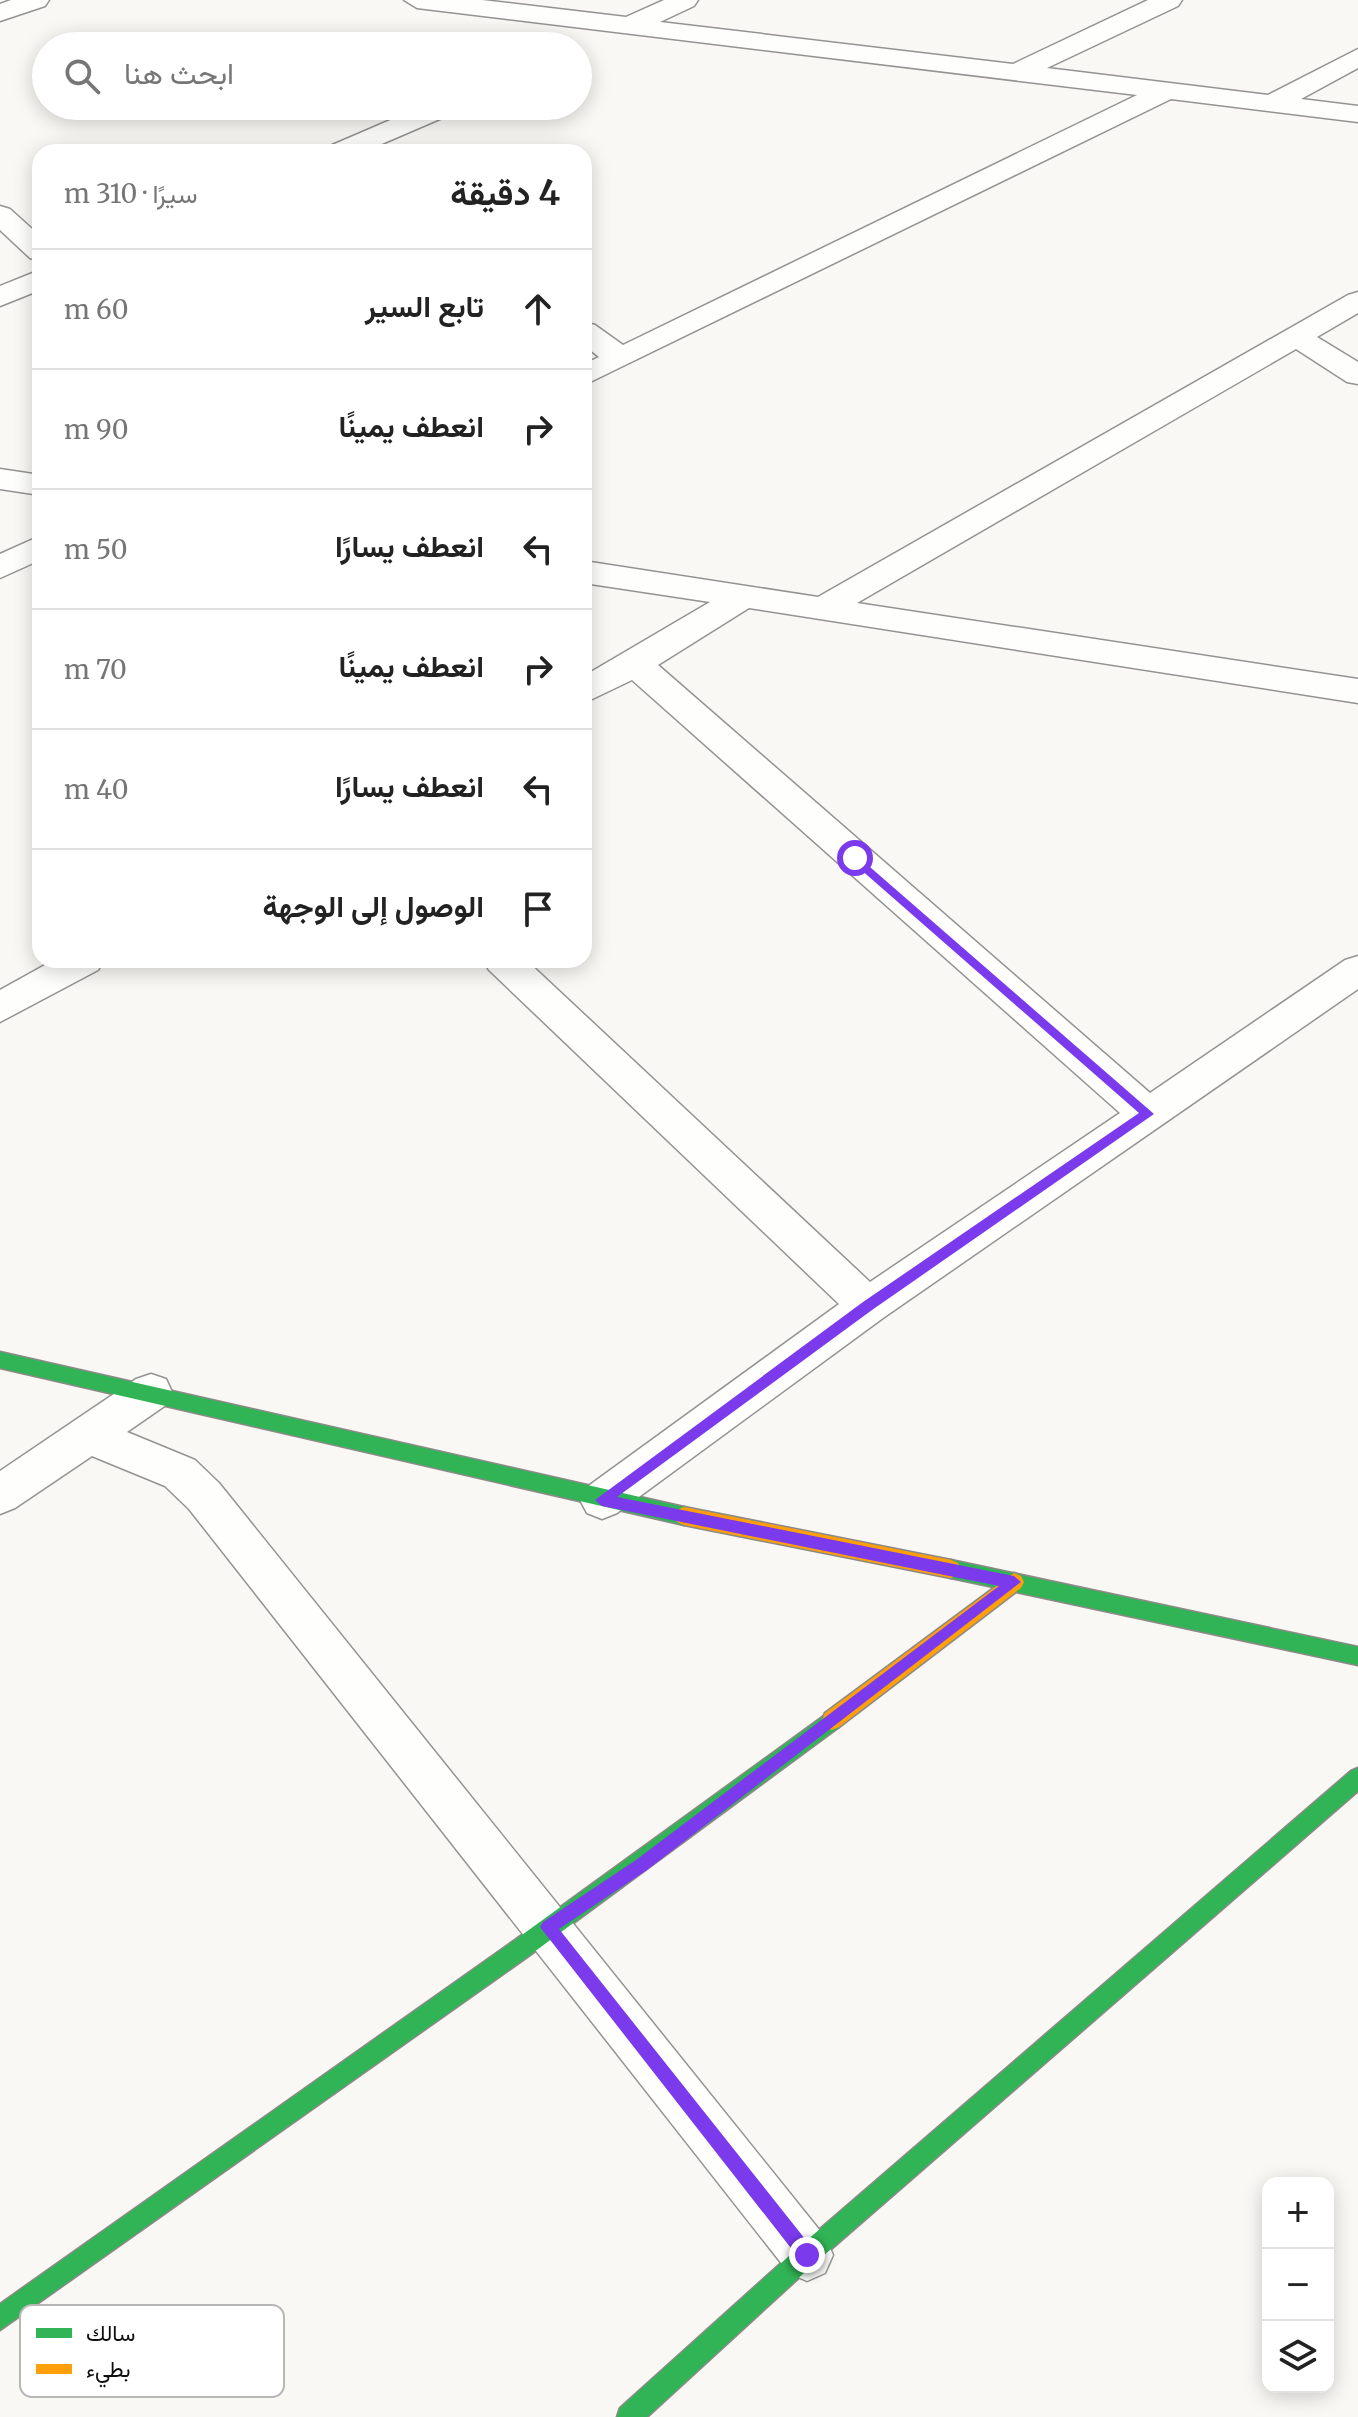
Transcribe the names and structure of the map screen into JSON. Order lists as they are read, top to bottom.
{
  "legend": ["سالك", "بطيء"],
  "page": {
    "search": "ابحث هنا",
    "heading": ["4 دقيقة", "سيرًا · 310 m"],
    "list": [
      ["تابع السير", "60 m"],
      ["انعطف يمينًا", "90 m"],
      ["انعطف يسارًا", "50 m"],
      ["انعطف يمينًا", "70 m"],
      ["انعطف يسارًا", "40 m"],
      "الوصول إلى الوجهة"
    ],
    "map_buttons": ["+", "−"]
  }
}
